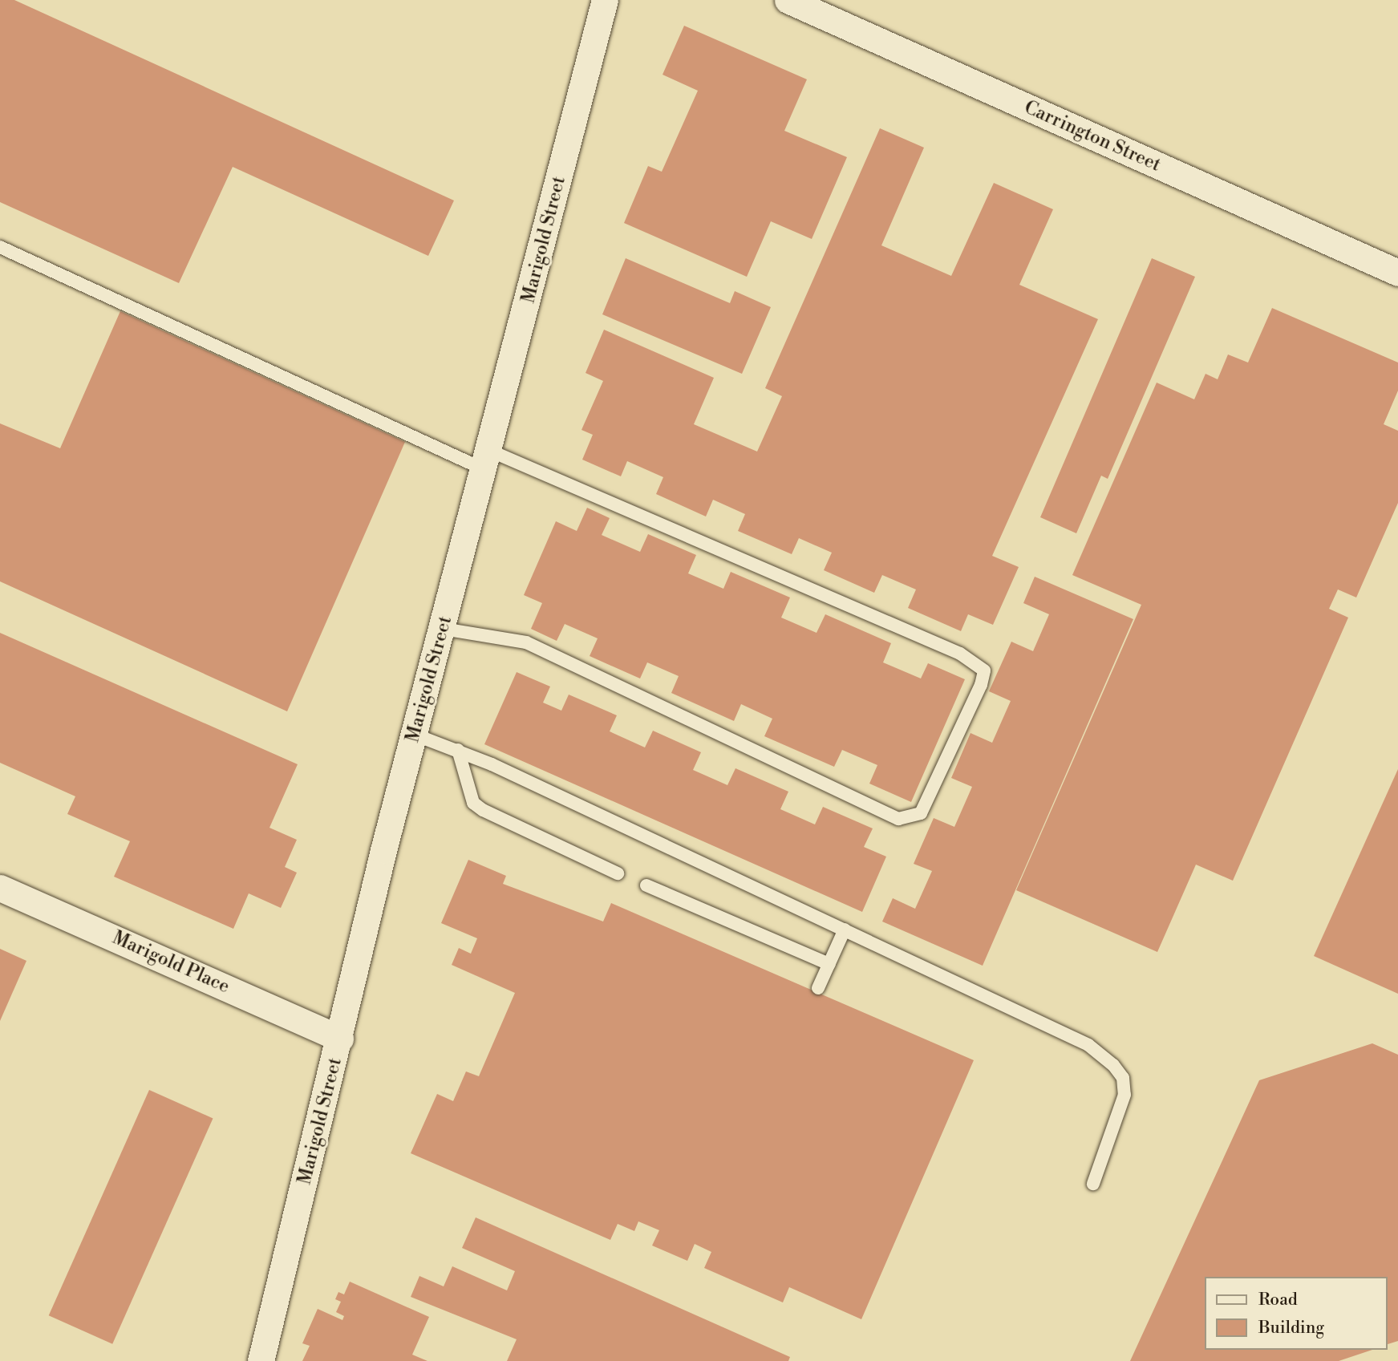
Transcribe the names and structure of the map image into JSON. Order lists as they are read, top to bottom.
{
  "streets": {
    "street": ["Carrington Street", "Marigold Street", "Marigold Place"]
  },
  "crossings": [
    ["Marigold Street", "Marigold Place"]
  ],
  "legend": ["Road", "Building"]
}
